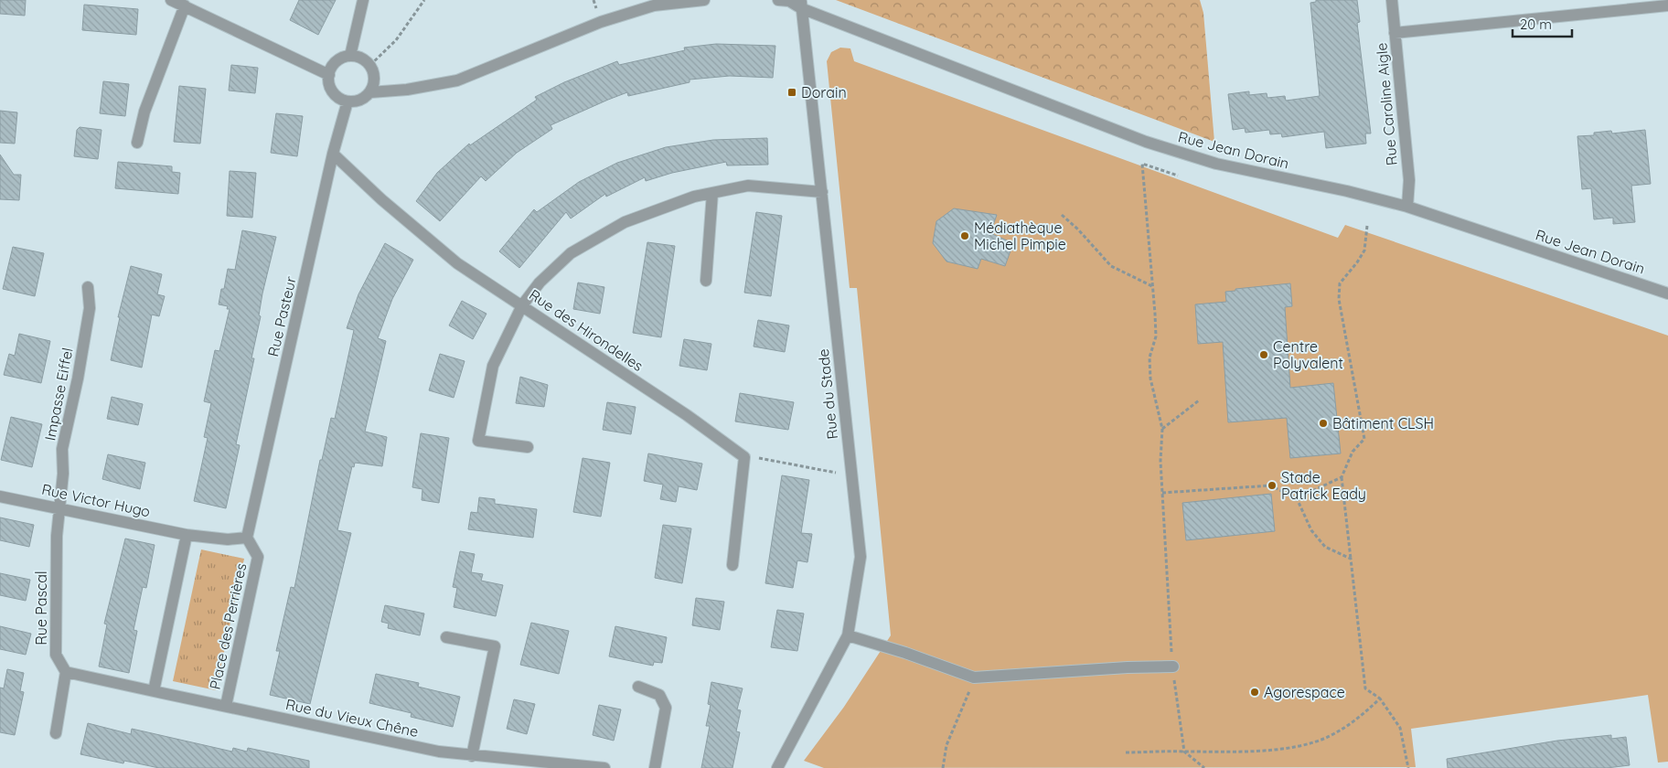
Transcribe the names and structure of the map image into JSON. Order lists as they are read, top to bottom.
{
  "streets": {
    "street": [
      "Rue Caroline Aigle",
      "Rue Jean Dorain",
      "Rue Pasteur",
      "Rue des Hirondelles",
      "Impasse Eiffel",
      "Rue du Stade",
      "Rue Victor Hugo",
      "Rue Pascal",
      "Place des Perrières",
      "Rue du Vieux Chêne"
    ]
  },
  "crossings": [
    ["Rue Caroline Aigle", "Rue Jean Dorain"],
    ["Rue Jean Dorain", "Rue du Stade"],
    ["Rue Pasteur", "Rue des Hirondelles"],
    ["Rue Pasteur", "Place des Perrières"],
    ["Impasse Eiffel", "Rue Victor Hugo"],
    ["Impasse Eiffel", "Rue Pascal"],
    ["Rue Victor Hugo", "Rue Pascal"],
    ["Rue Victor Hugo", "Place des Perrières"],
    ["Rue Pascal", "Place des Perrières"],
    ["Place des Perrières", "Rue du Vieux Chêne"]
  ],
  "places": {
    "transit": ["Dorain"],
    "other": [
      "Médiathèque Michel Pimpie",
      "Centre Polyvalent",
      "Bâtiment CLSH",
      "Stade Patrick Eady",
      "Agorespace"
    ]
  },
  "scale_bar": "20 m"
}
